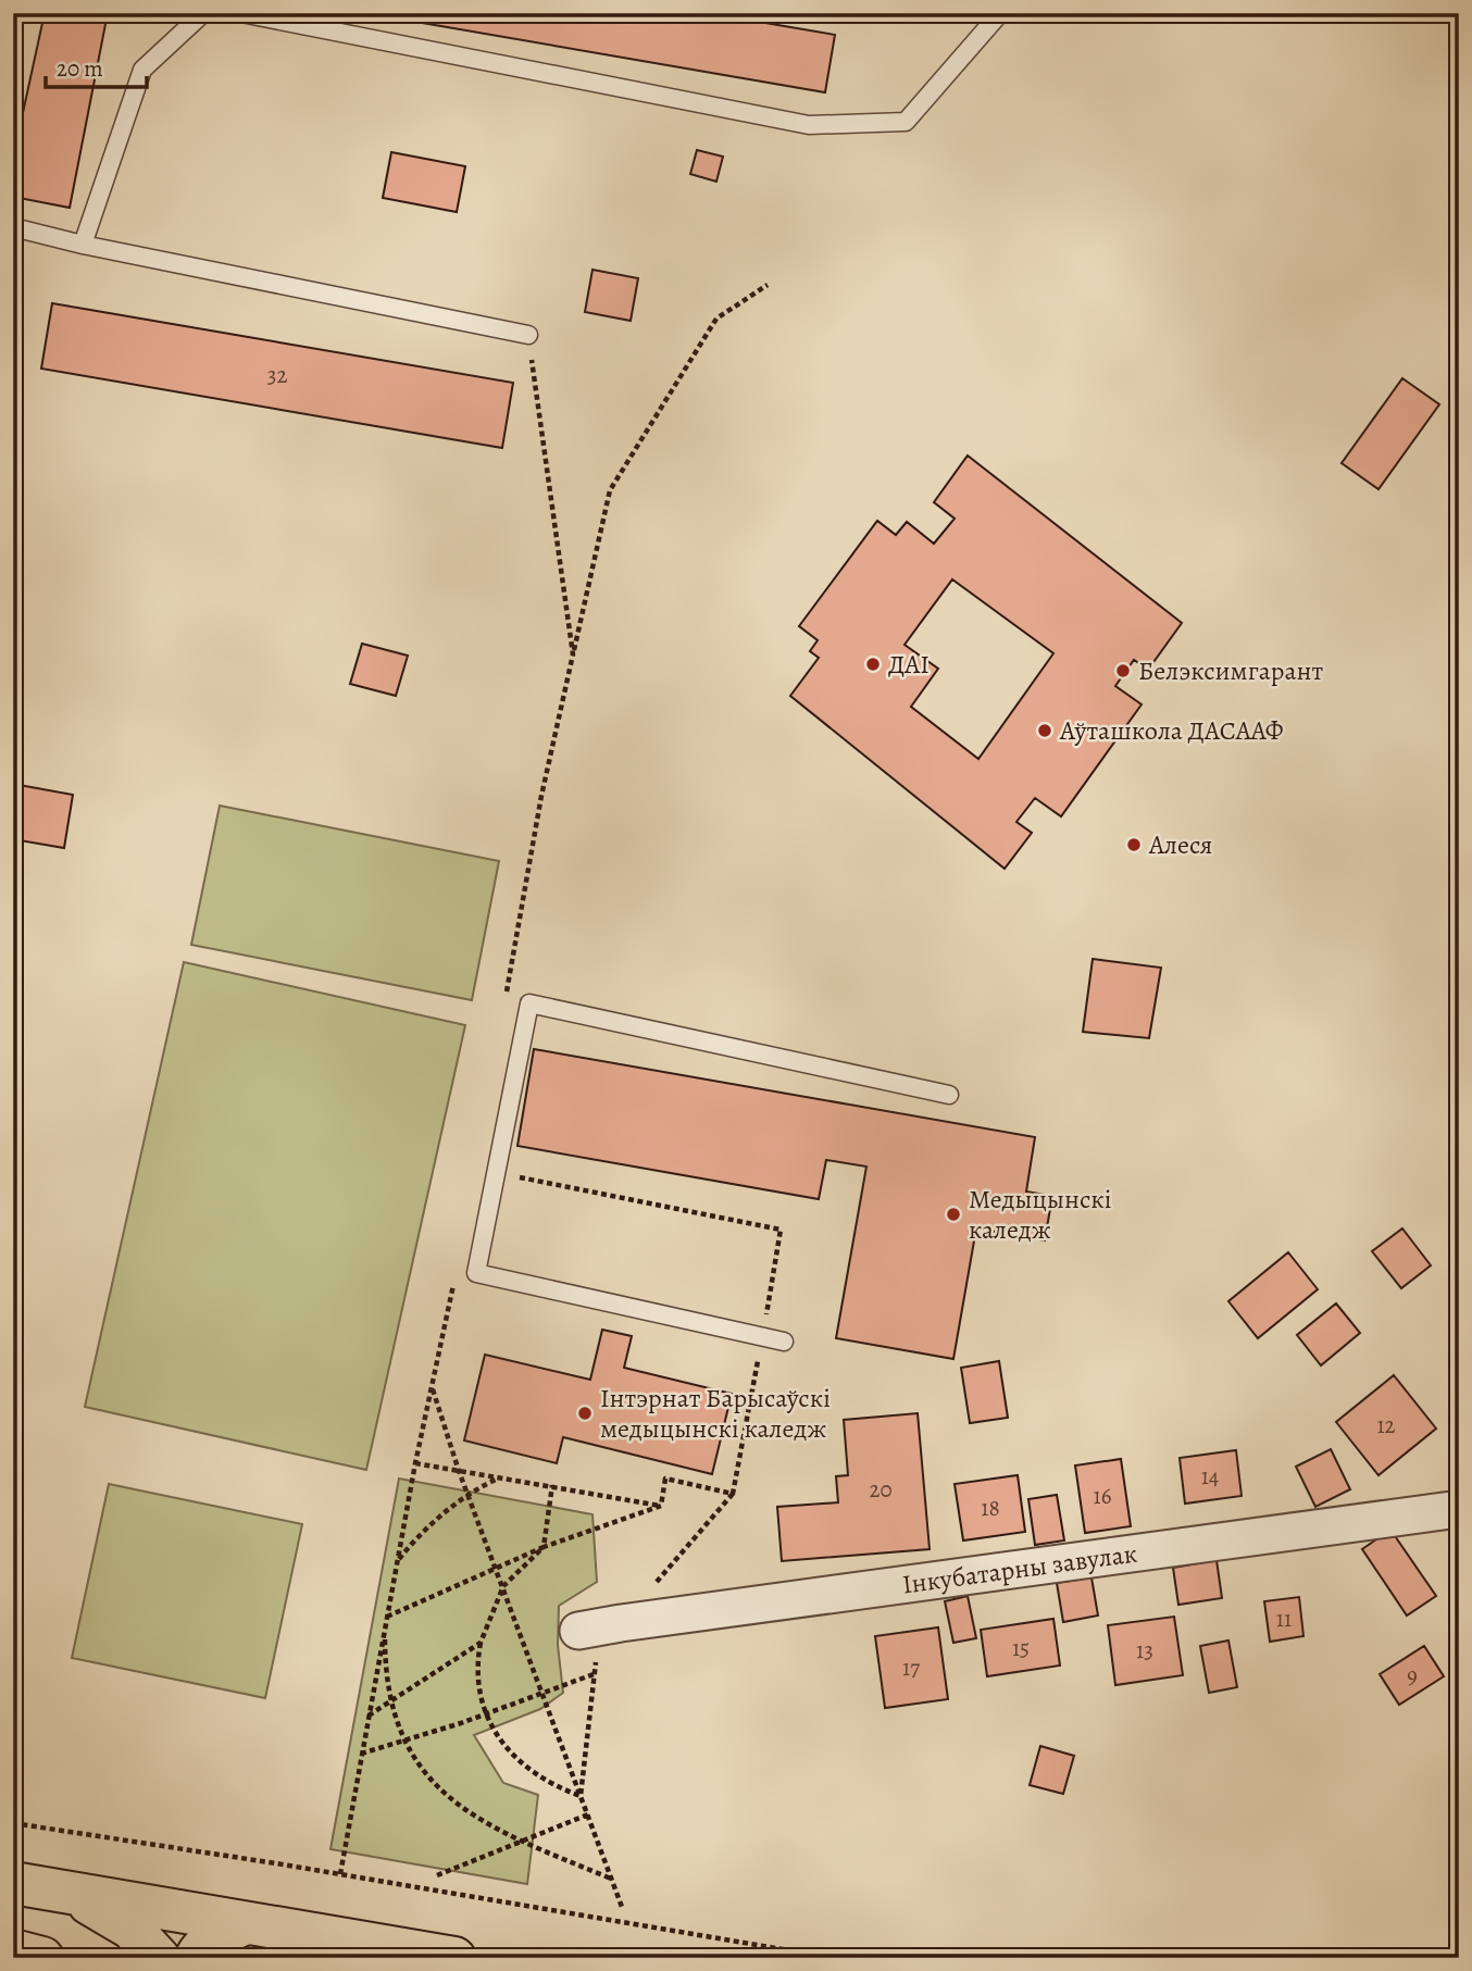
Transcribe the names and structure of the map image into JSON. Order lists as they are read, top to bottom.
{
  "streets": {
    "street": ["Інкубатарны завулак"]
  },
  "places": [
    "ДАІ",
    "Белэксимгарант",
    "Аўташкола ДАСААФ",
    "Алеся",
    "Медыцынскі каледж",
    "Інтэрнат Барысаўскі медыцынскі каледж"
  ],
  "house_numbers": [
    "32",
    "12",
    "14",
    "20",
    "16",
    "18",
    "11",
    "15",
    "13",
    "17",
    "9"
  ],
  "scale_bar": "20 m"
}
